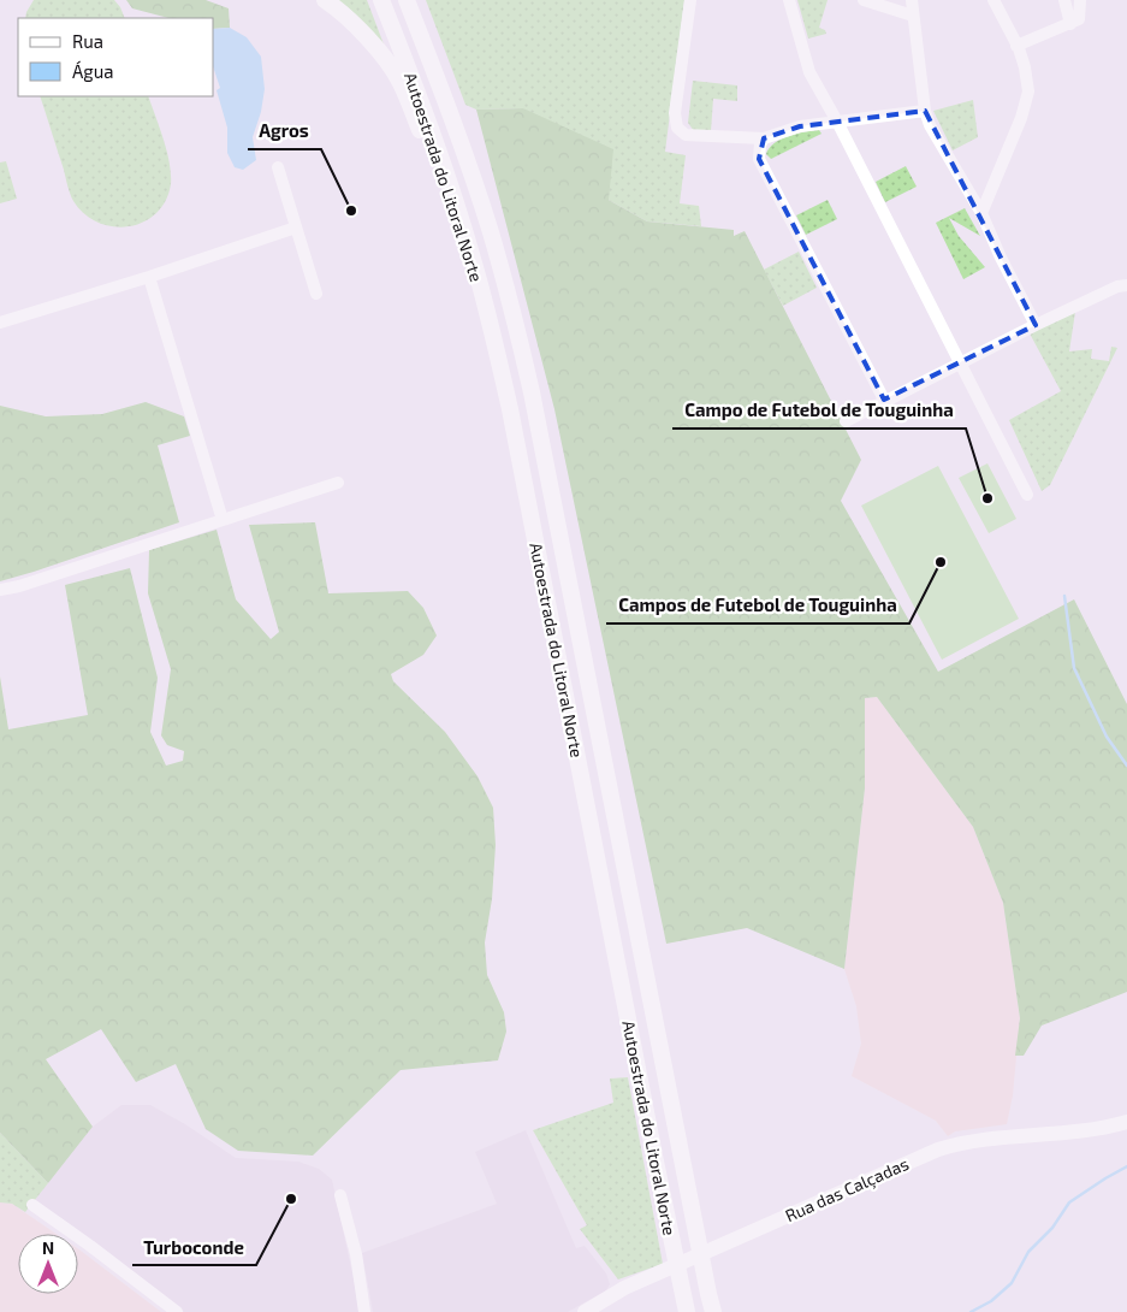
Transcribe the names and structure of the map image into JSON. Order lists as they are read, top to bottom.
{
  "streets": {
    "highway": ["Autoestrada do Litoral Norte"],
    "main road": ["Rua das Calçadas"]
  },
  "places": [
    "Agros",
    "Campo de Futebol de Touguinha",
    "Campos de Futebol de Touguinha",
    "Turboconde"
  ],
  "legend": ["Rua", "Água"],
  "north": "top"
}
